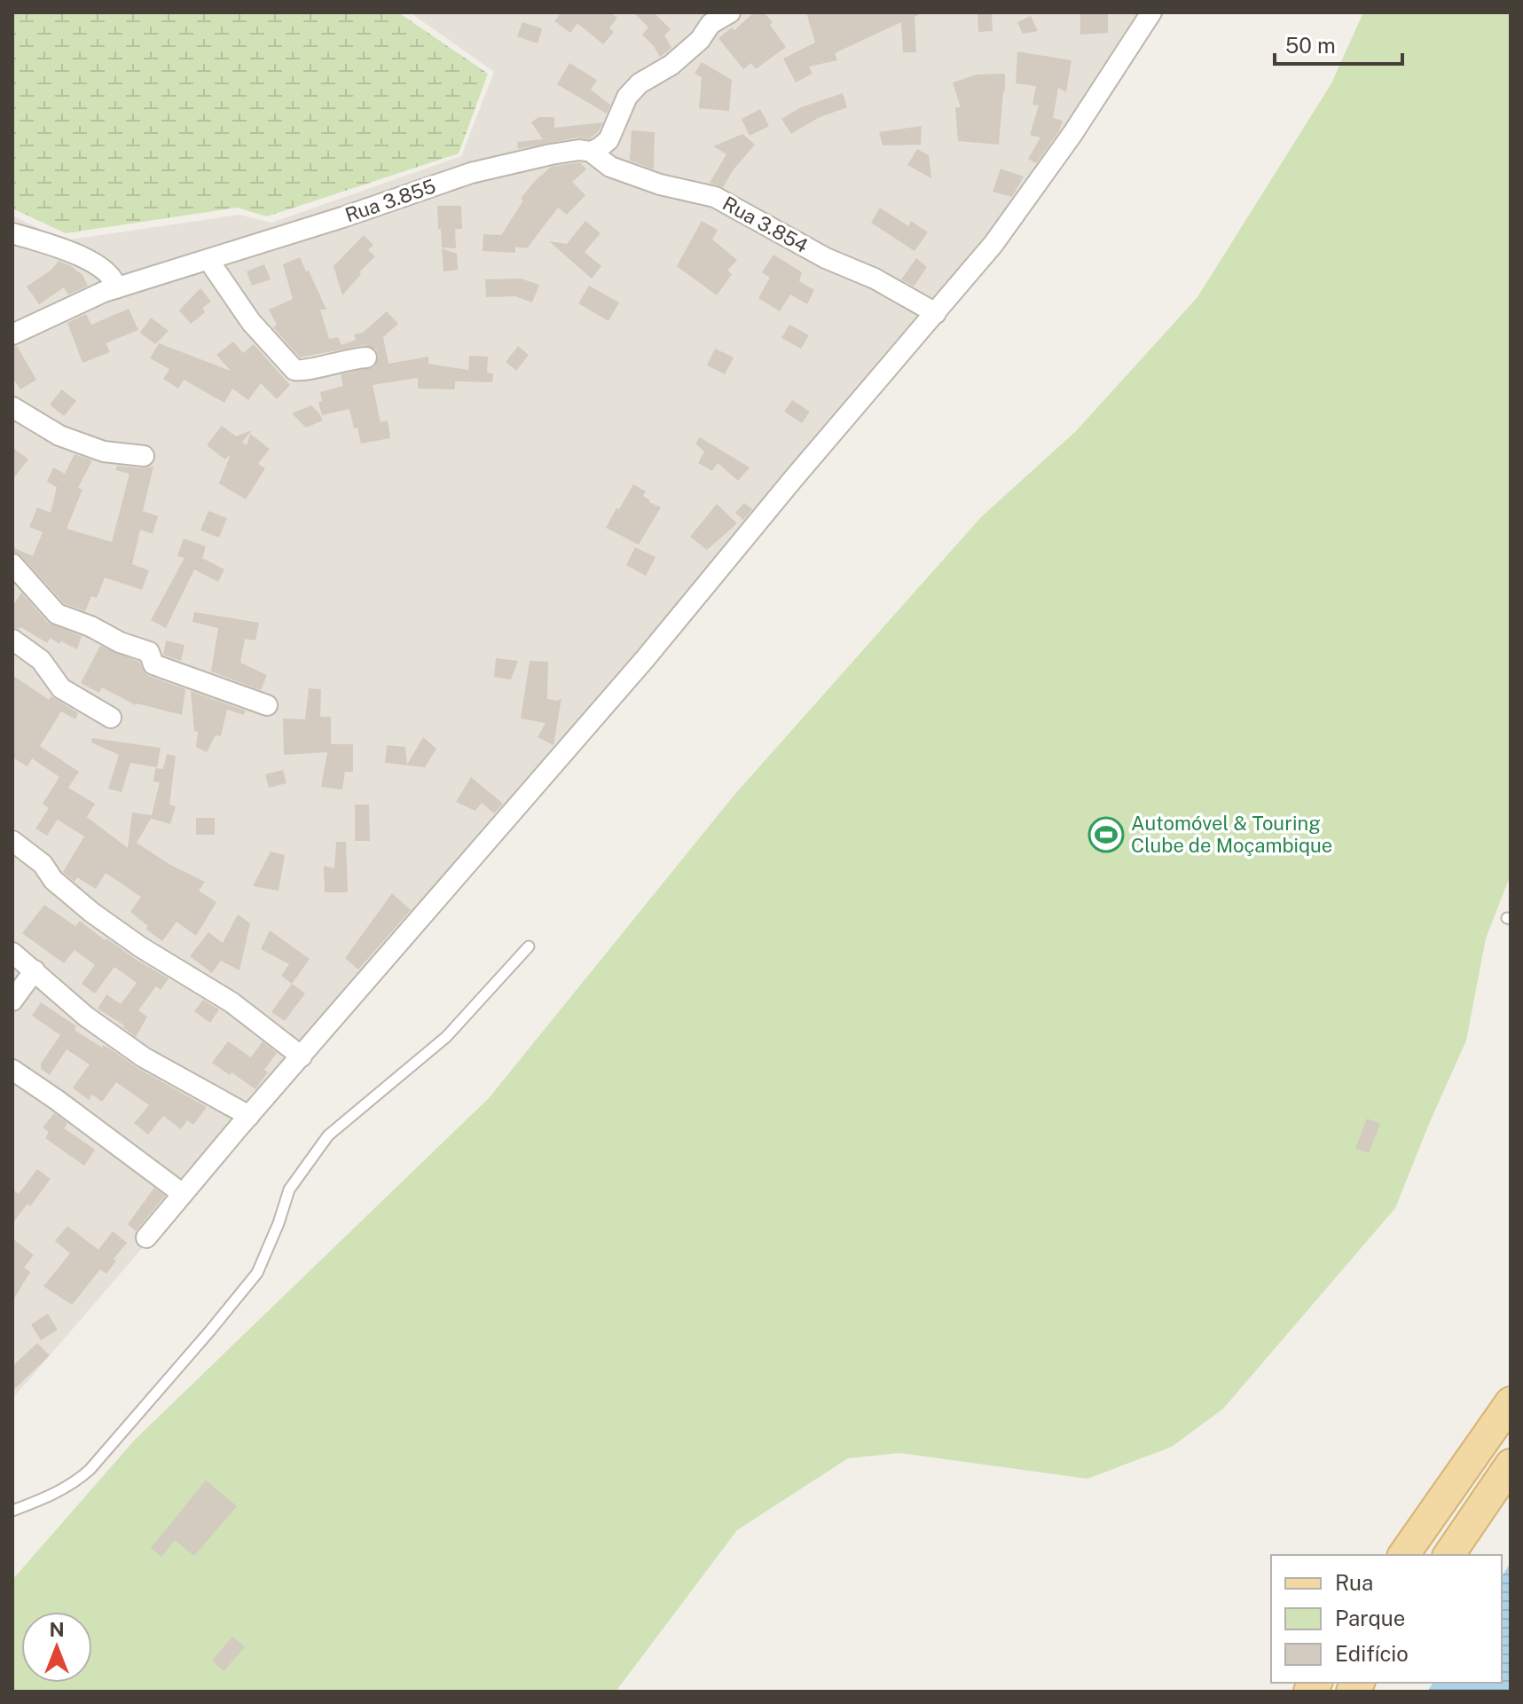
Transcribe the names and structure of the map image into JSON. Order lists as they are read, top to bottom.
{
  "streets": {
    "street": ["Rua 3.855", "Rua 3.854"]
  },
  "crossings": [
    ["Rua 3.855", "Rua 3.854"]
  ],
  "places": {
    "sports": ["Automóvel & Touring Clube de Moçambique"]
  },
  "legend": ["Rua", "Parque", "Edifício"],
  "scale_bar": "50 m",
  "north": "top"
}
